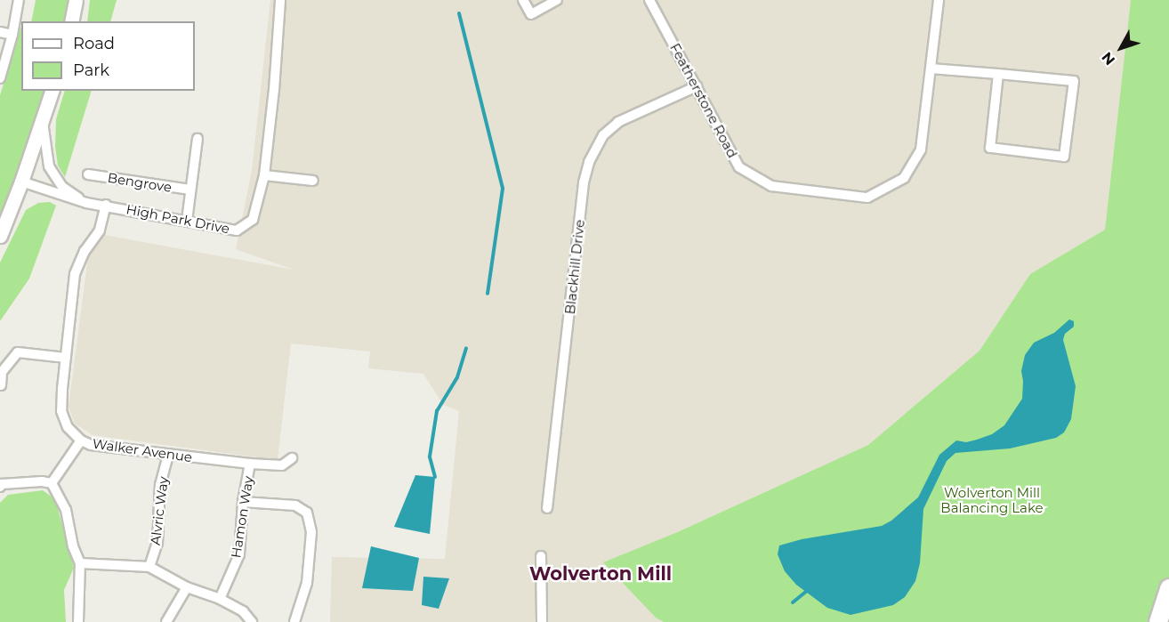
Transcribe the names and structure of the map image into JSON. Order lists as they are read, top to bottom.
{
  "streets": {
    "street": [
      "Featherstone Road",
      "Bengrove",
      "High Park Drive",
      "Blackhill Drive",
      "Walker Avenue",
      "Alvric Way",
      "Hamon Way"
    ]
  },
  "crossings": [
    ["Featherstone Road", "Blackhill Drive"],
    ["Bengrove", "High Park Drive"],
    ["High Park Drive", "Walker Avenue"],
    ["Walker Avenue", "Alvric Way"],
    ["Walker Avenue", "Hamon Way"]
  ],
  "districts": ["Wolverton Mill"],
  "parks": ["Wolverton Mill Balancing Lake"],
  "legend": ["Road", "Park"],
  "north": "bottom left"
}
